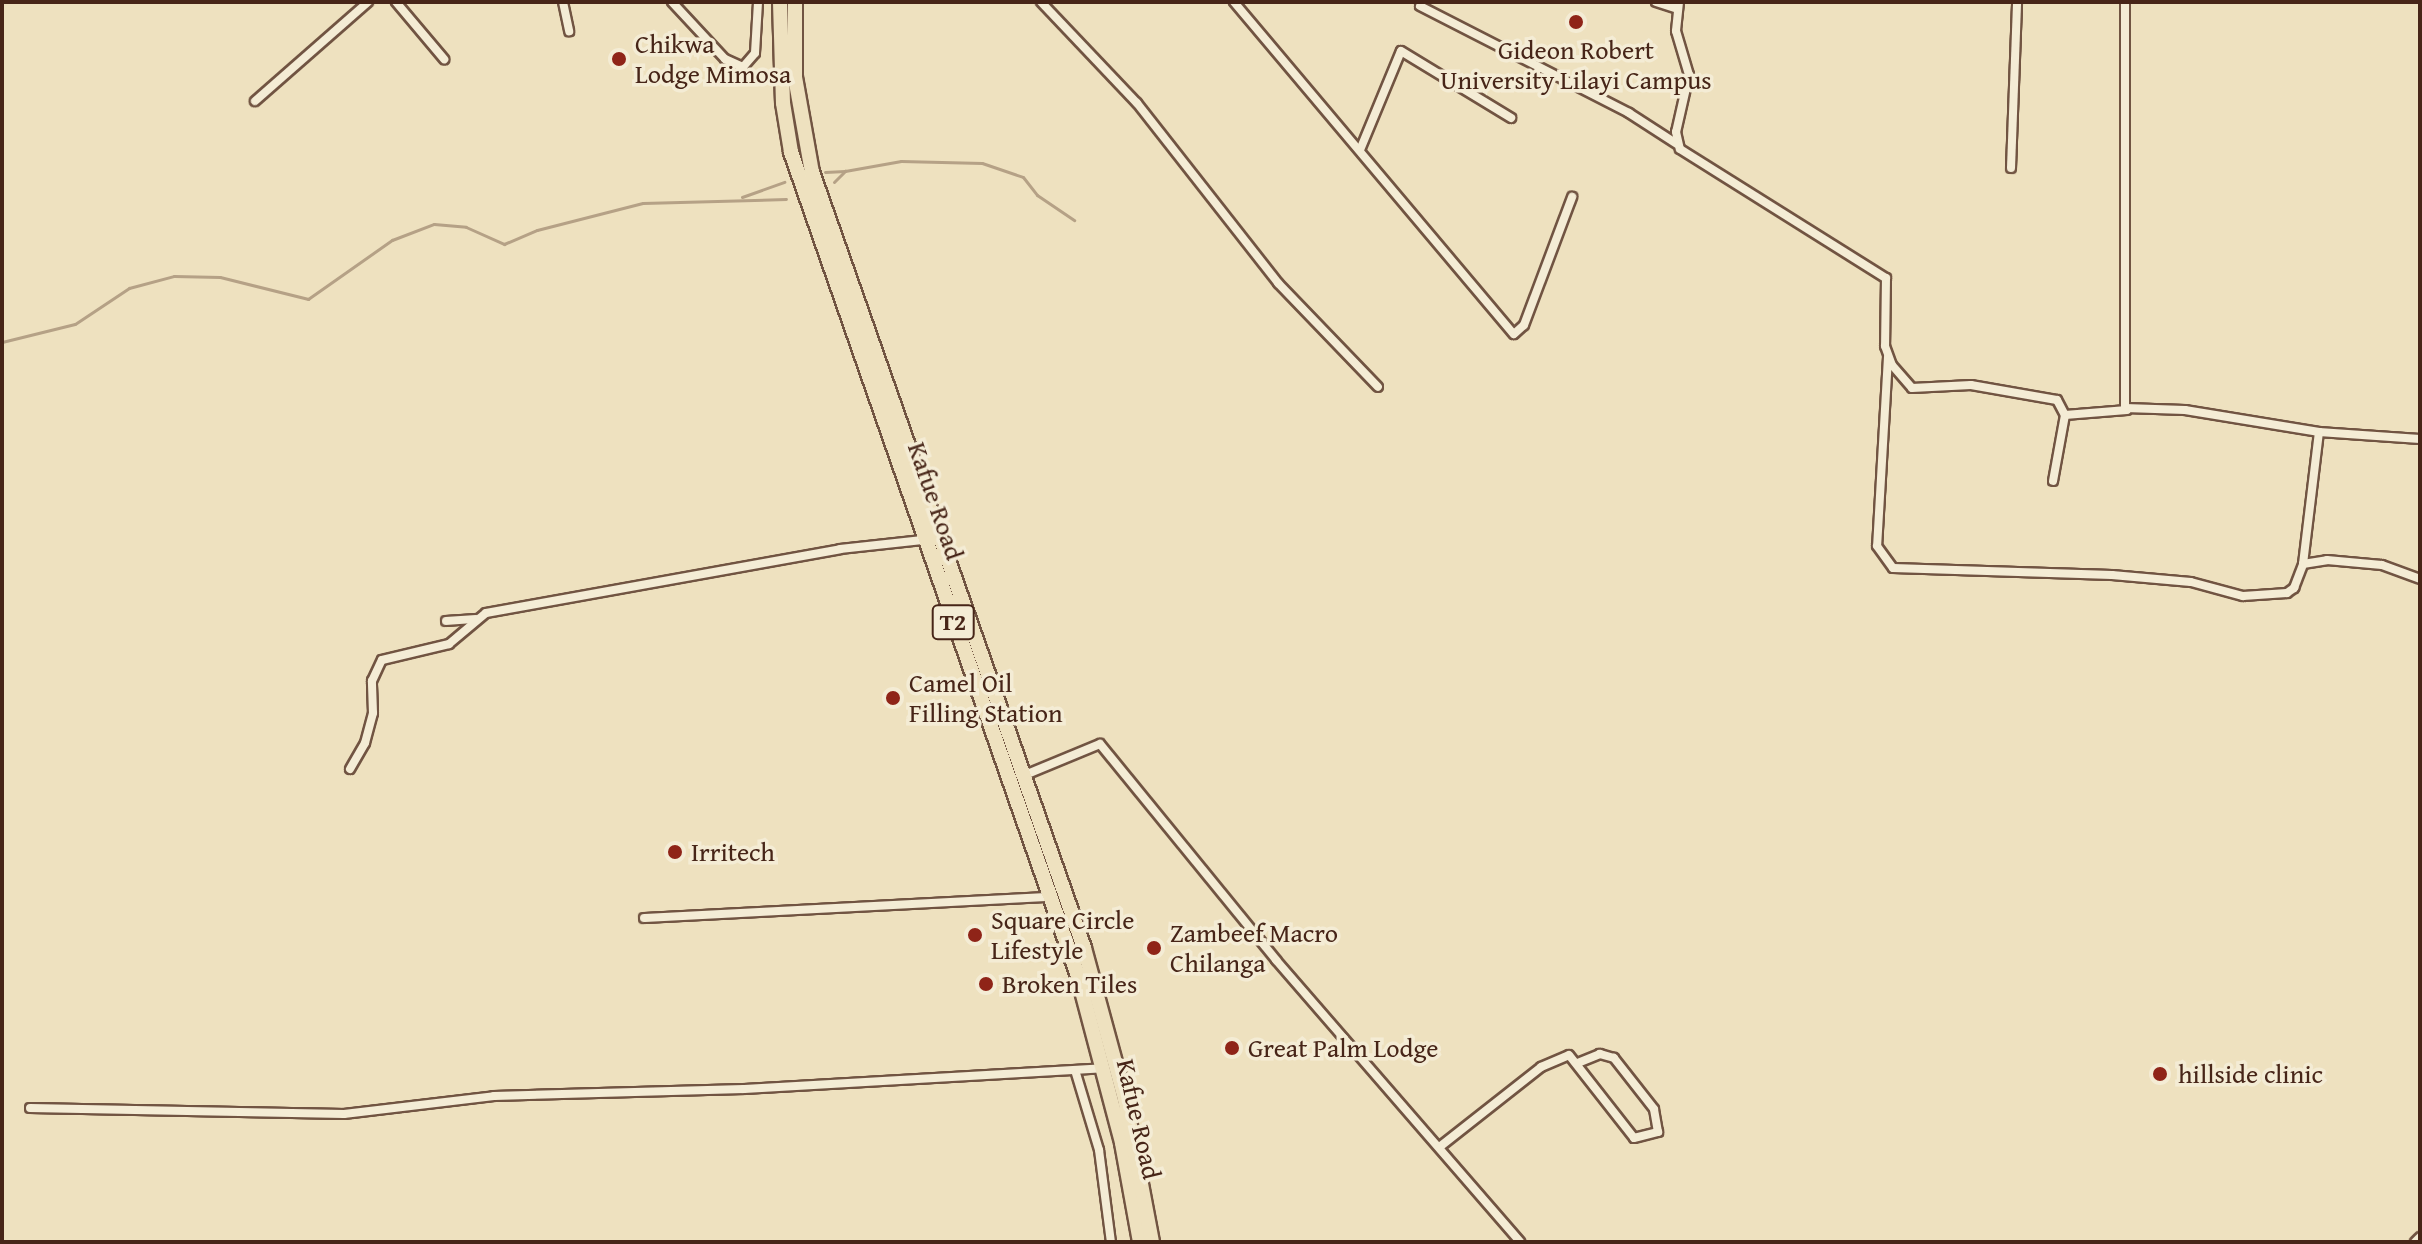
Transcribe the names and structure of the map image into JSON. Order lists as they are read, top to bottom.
{
  "streets": {
    "highway": ["Kafue Road", "T2"]
  },
  "places": [
    "Gideon Robert University Lilayi Campus",
    "Chikwa Lodge Mimosa",
    "Camel Oil Filling Station",
    "Irritech",
    "Square Circle Lifestyle",
    "Zambeef Macro Chilanga",
    "Broken Tiles",
    "Great Palm Lodge",
    "hillside clinic"
  ]
}
